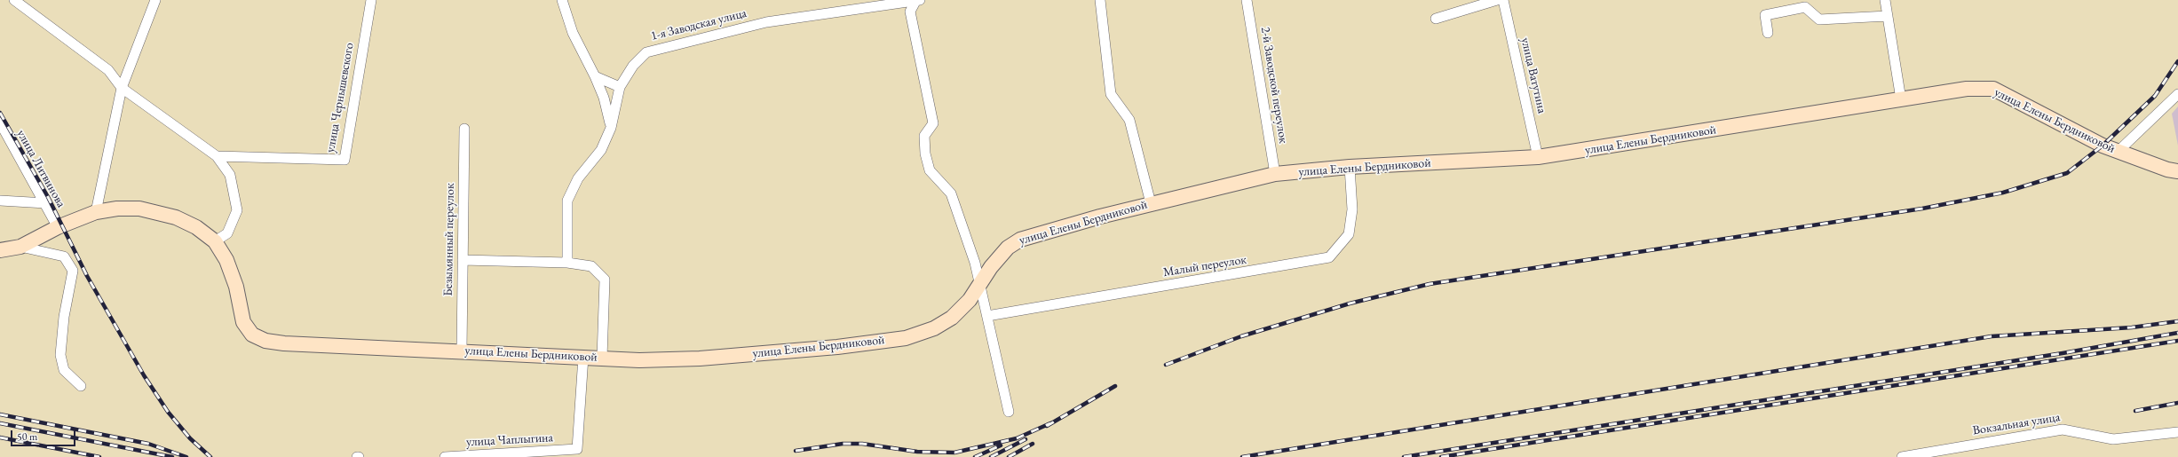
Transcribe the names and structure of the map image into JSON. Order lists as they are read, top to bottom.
{
  "streets": {
    "street": [
      "1-я Заводская улица",
      "улица Ватутина",
      "2-й Заводской переулок",
      "улица Чернышевского",
      "улица Елены Бердниковой",
      "улица Литвинова",
      "Безымянный переулок",
      "Малый переулок",
      "Вокзальная улица",
      "улица Чаплыгина"
    ]
  },
  "crossings": [
    ["улица Ватутина", "улица Елены Бердниковой"],
    ["2-й Заводской переулок", "улица Елены Бердниковой"],
    ["улица Елены Бердниковой", "улица Литвинова"],
    ["улица Елены Бердниковой", "Безымянный переулок"],
    ["улица Елены Бердниковой", "Малый переулок"],
    ["улица Елены Бердниковой", "улица Чаплыгина"]
  ],
  "scale_bar": "50 m"
}
